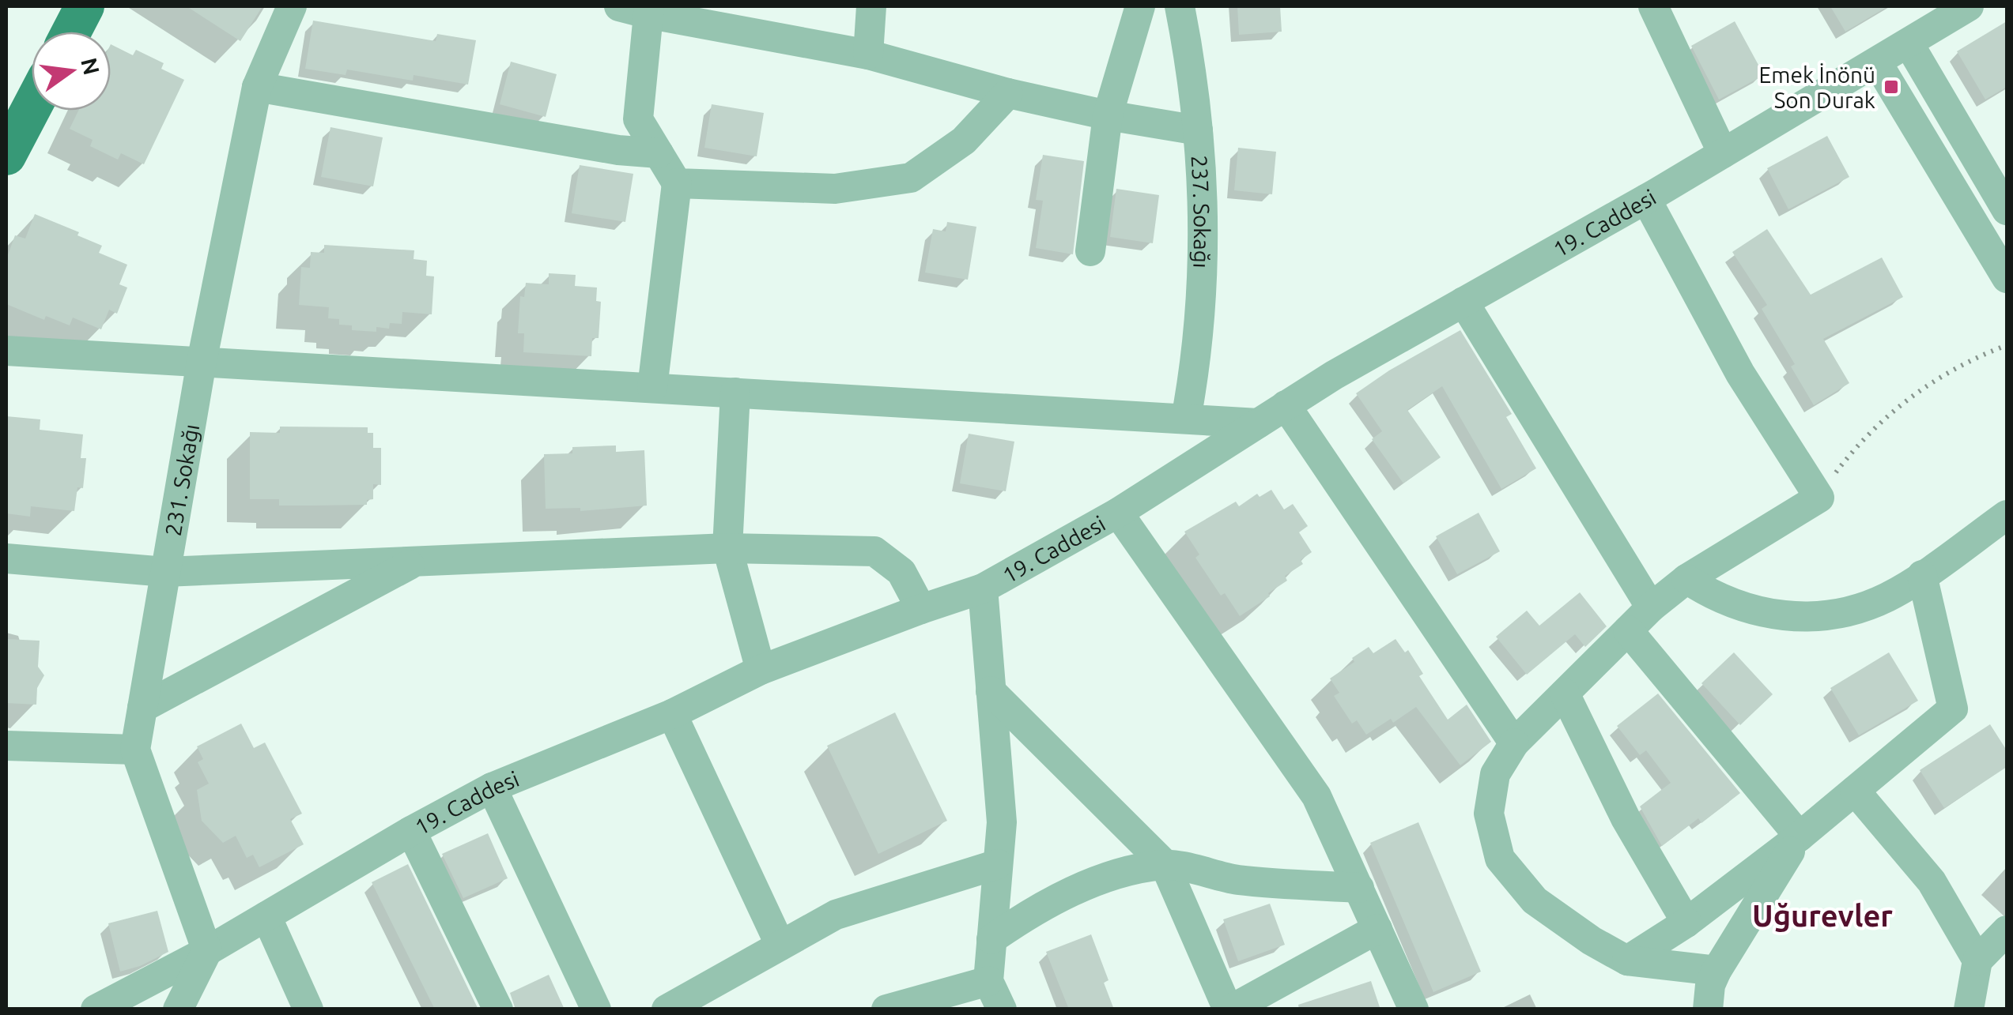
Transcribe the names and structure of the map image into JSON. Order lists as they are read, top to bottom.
{
  "streets": {
    "street": ["237. Sokağı", "19. Caddesi", "231. Sokağı"]
  },
  "crossings": [
    ["19. Caddesi", "231. Sokağı"]
  ],
  "districts": ["Uğurevler"],
  "places": {
    "transit": ["Emek İnönü Son Durak"]
  },
  "north": "right"
}
